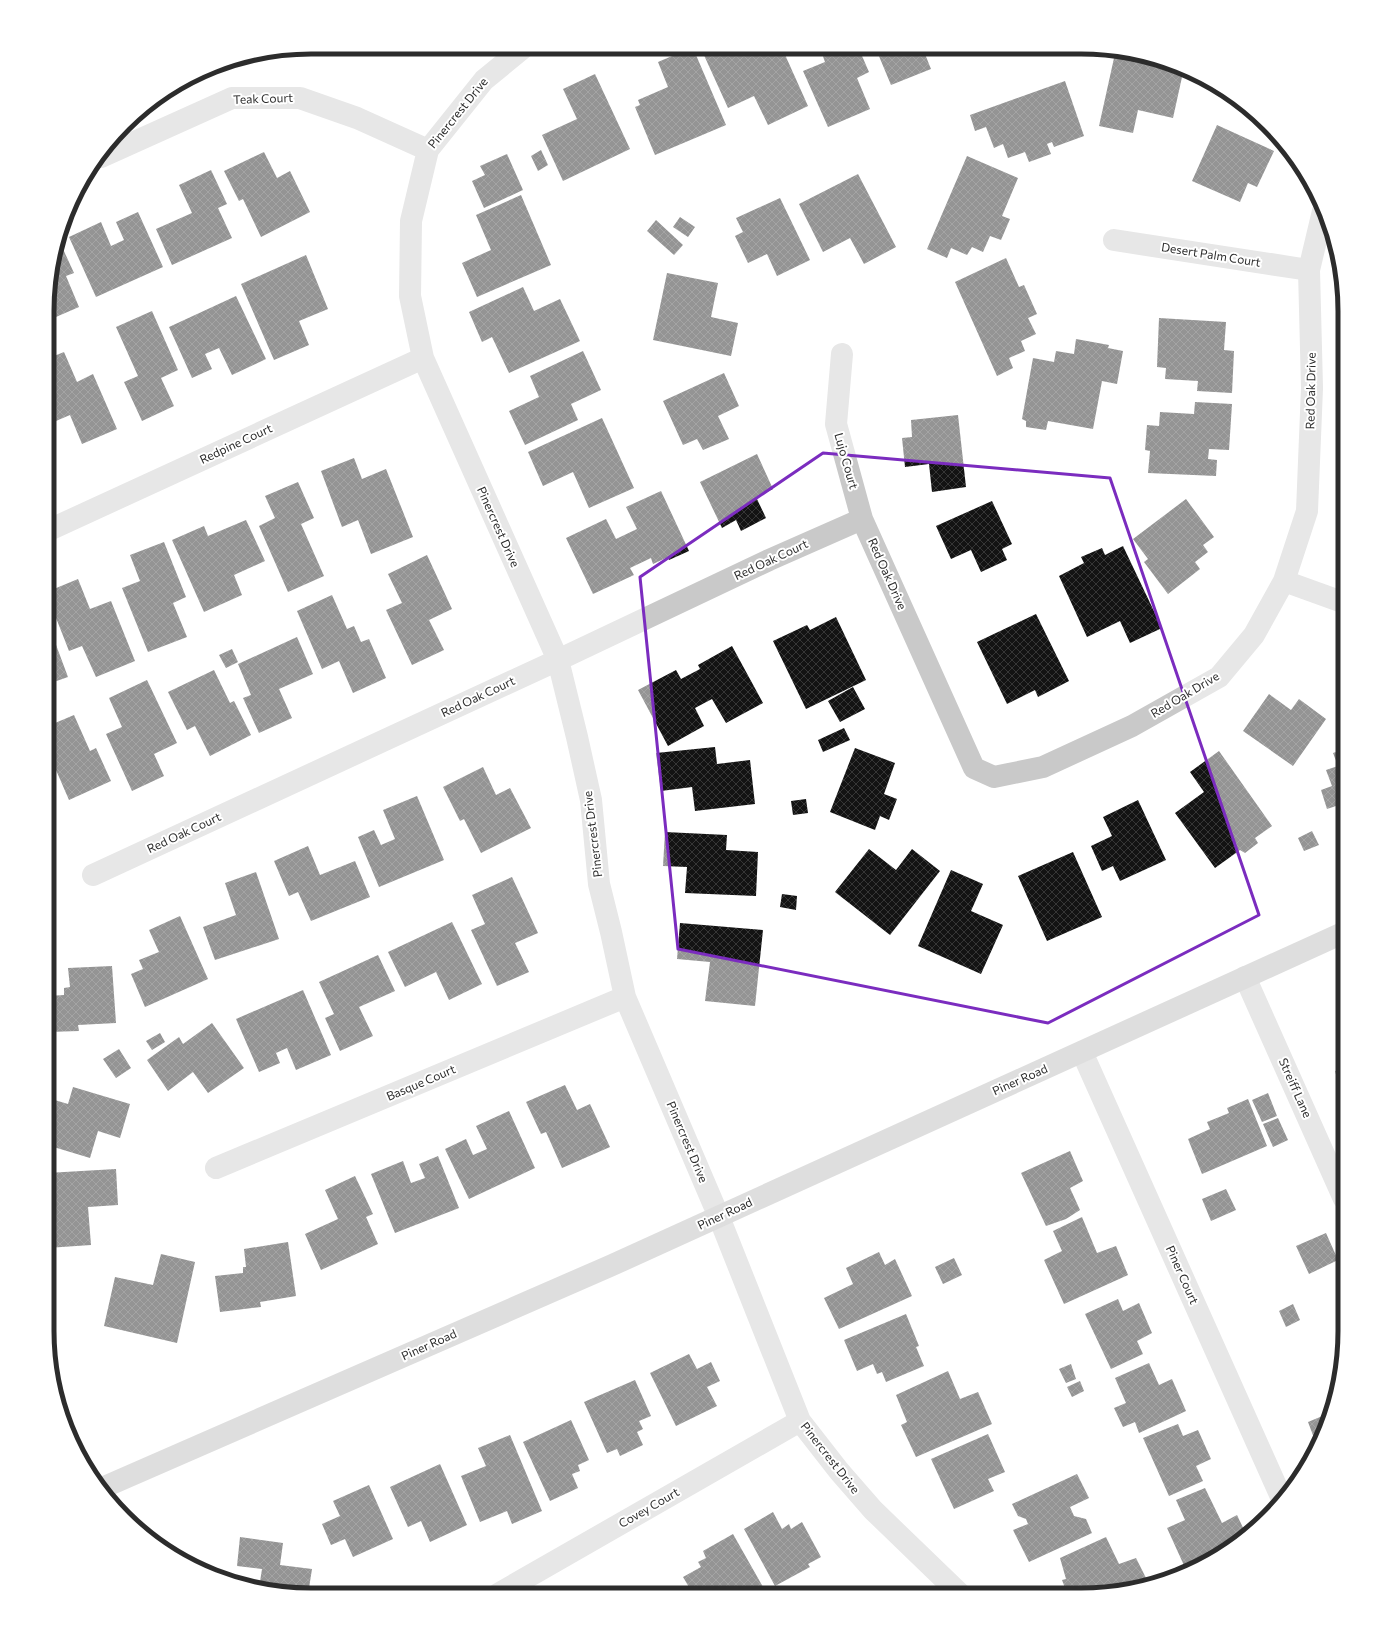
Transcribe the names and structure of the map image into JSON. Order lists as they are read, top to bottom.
{
  "streets": {
    "main road": ["Piner Road"],
    "street": [
      "Teak Court",
      "Pinercrest Drive",
      "Desert Palm Court",
      "Red Oak Drive",
      "Redpine Court",
      "Lujo Court",
      "Red Oak Court",
      "Basque Court",
      "Streiff Lane",
      "Piner Court",
      "Covey Court"
    ]
  },
  "crossings": [
    ["Teak Court", "Pinercrest Drive"],
    ["Pinercrest Drive", "Redpine Court"],
    ["Pinercrest Drive", "Red Oak Court"],
    ["Pinercrest Drive", "Piner Road"],
    ["Pinercrest Drive", "Basque Court"],
    ["Pinercrest Drive", "Covey Court"],
    ["Desert Palm Court", "Red Oak Drive"],
    ["Red Oak Drive", "Lujo Court"],
    ["Red Oak Drive", "Red Oak Court"],
    ["Lujo Court", "Red Oak Court"],
    ["Piner Road", "Streiff Lane"],
    ["Piner Road", "Piner Court"]
  ]
}
